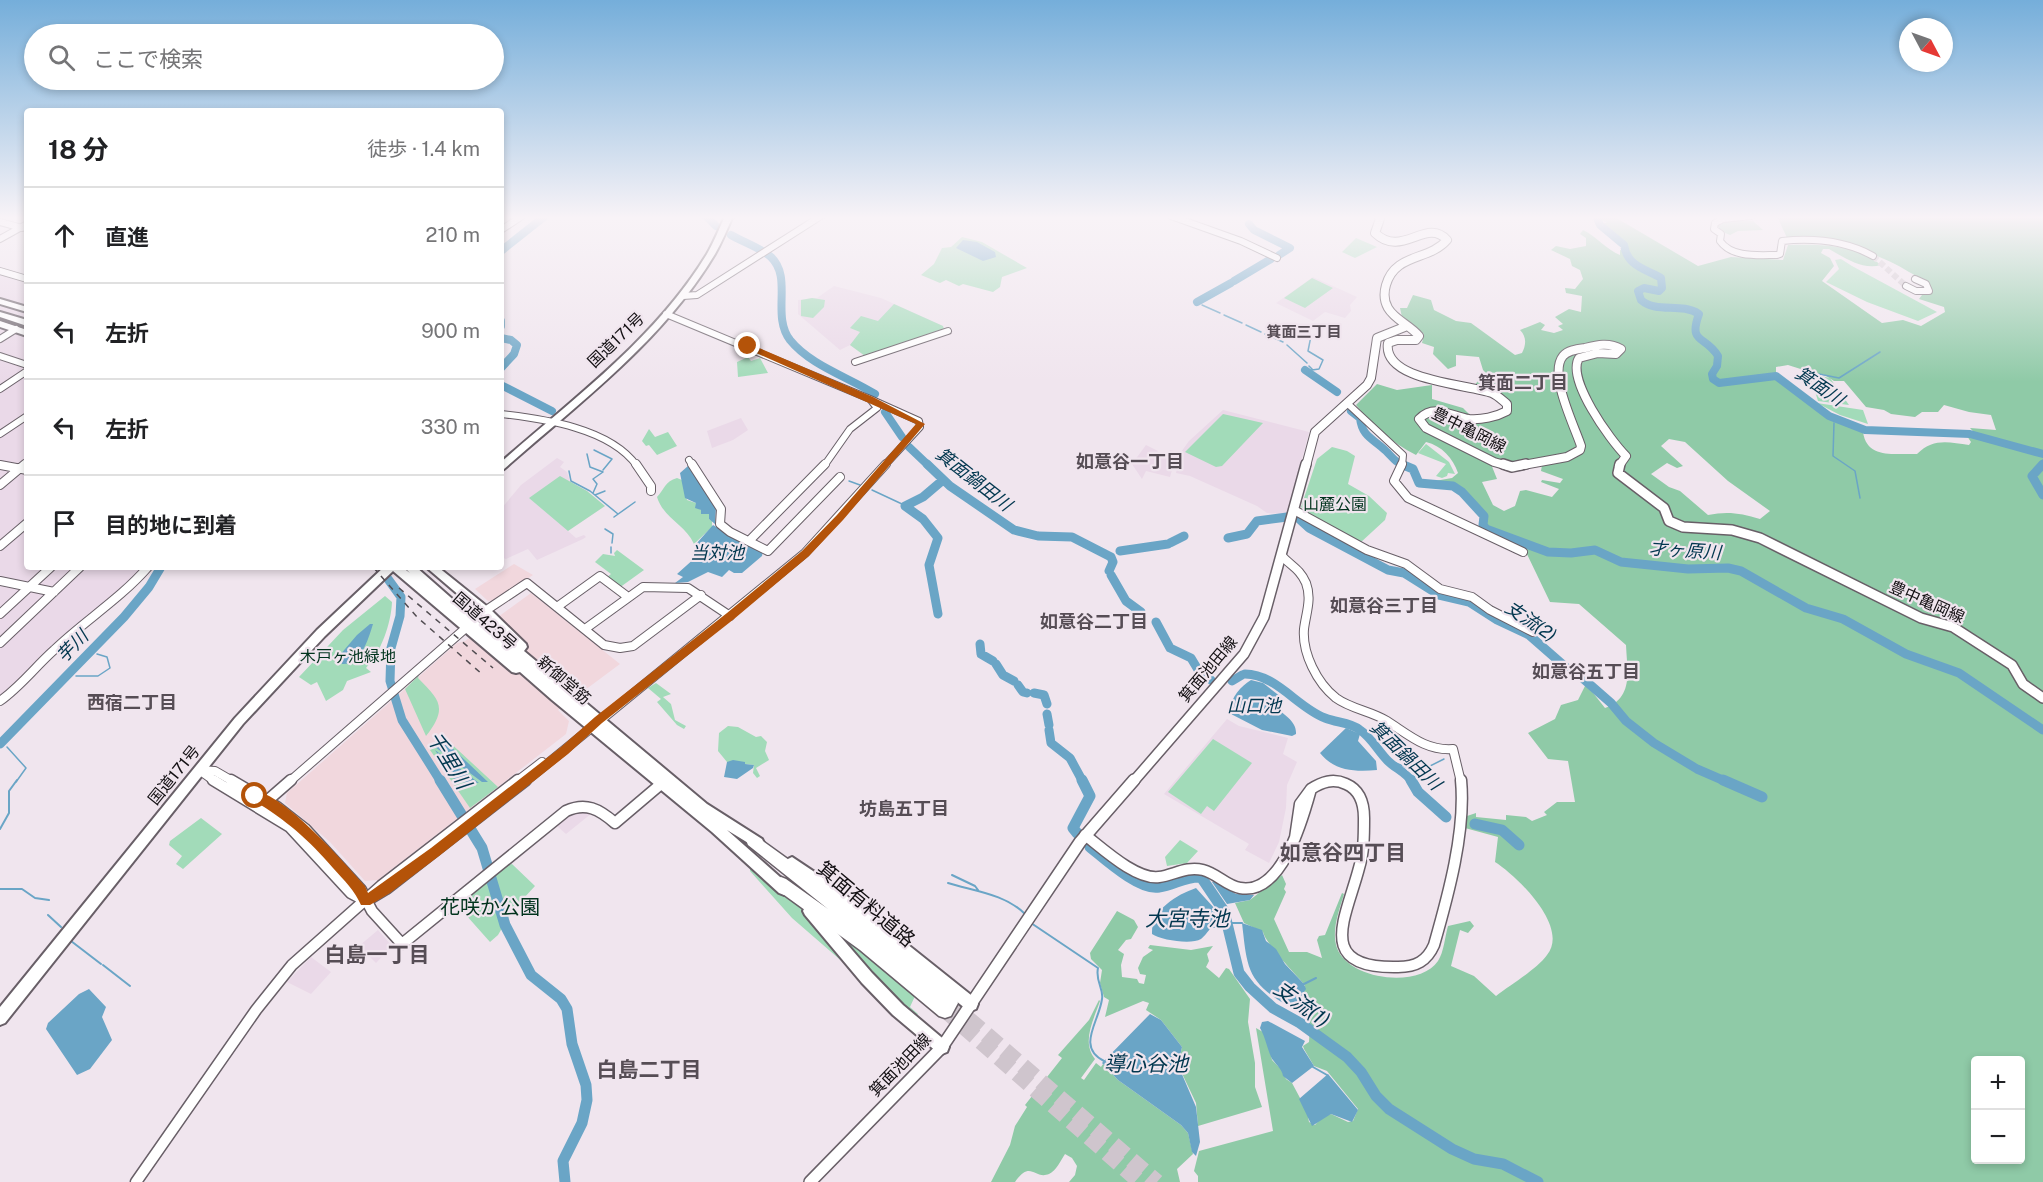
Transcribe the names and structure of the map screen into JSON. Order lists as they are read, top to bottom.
{
  "streets": {
    "highway": [
      "国道171号",
      "国道423号",
      "新御堂筋",
      "箕面有料道路"
    ],
    "main road": ["豊中亀岡線", "箕面池田線"]
  },
  "crossings": [
    ["豊中亀岡線", "箕面池田線"],
    ["国道423号", "新御堂筋"],
    ["箕面池田線", "新御堂筋"],
    ["新御堂筋", "箕面有料道路"]
  ],
  "districts": [
    "箕面三丁目",
    "箕面二丁目",
    "如意谷一丁目",
    "如意谷三丁目",
    "如意谷二丁目",
    "如意谷五丁目",
    "西宿二丁目",
    "坊島五丁目",
    "如意谷四丁目",
    "白島一丁目",
    "白島二丁目"
  ],
  "water": [
    "箕面川",
    "箕面鍋田川",
    "才ヶ原川",
    "当対池",
    "支流(2)",
    "芋川",
    "山口池",
    "千里川",
    "大宮寺池",
    "支流(1)",
    "導心谷池"
  ],
  "parks": ["山麓公園", "木戸ヶ池緑地", "花咲か公園"],
  "north": "bottom right",
  "page": {
    "search": "ここで検索",
    "heading": ["18 分", "徒歩 · 1.4 km"],
    "list": [
      ["直進", "210 m"],
      ["左折", "900 m"],
      ["左折", "330 m"],
      "目的地に到着"
    ],
    "map_buttons": ["+", "−"]
  }
}
